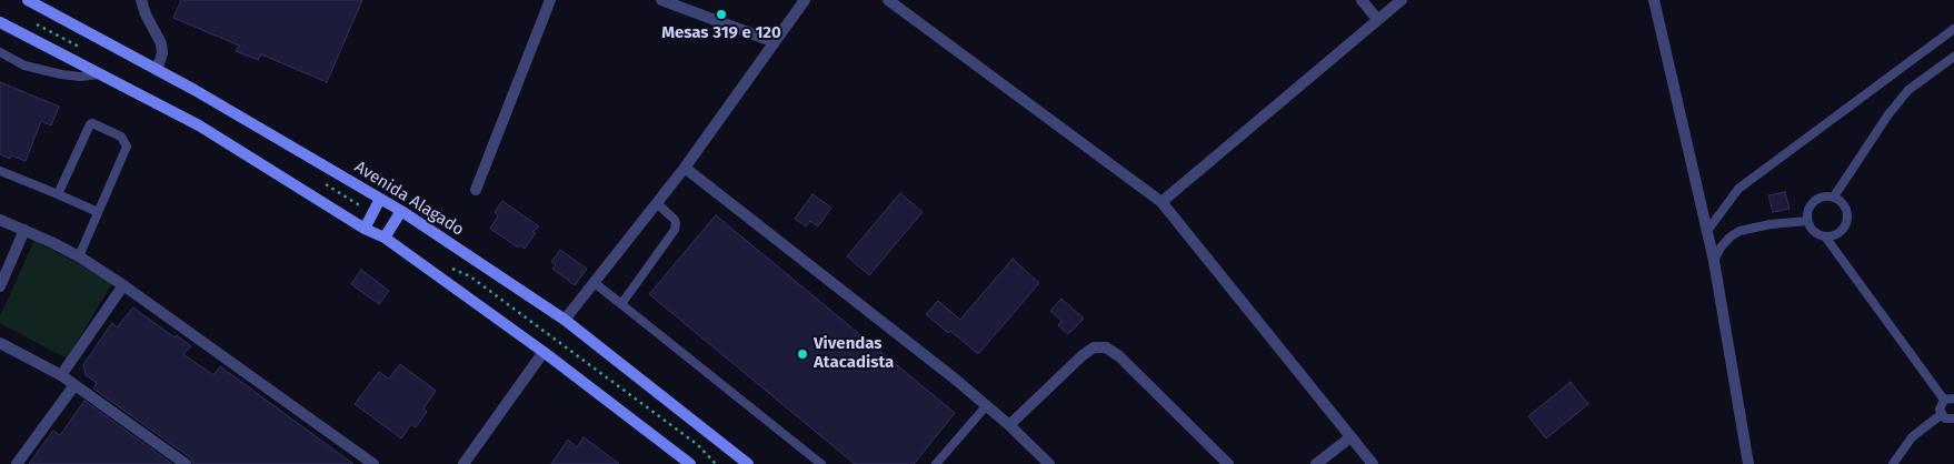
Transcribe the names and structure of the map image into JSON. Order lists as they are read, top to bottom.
{
  "streets": {
    "main road": ["Avenida Alagado"]
  },
  "places": ["Mesas 319 e 120", "Vivendas Atacadista"]
}
